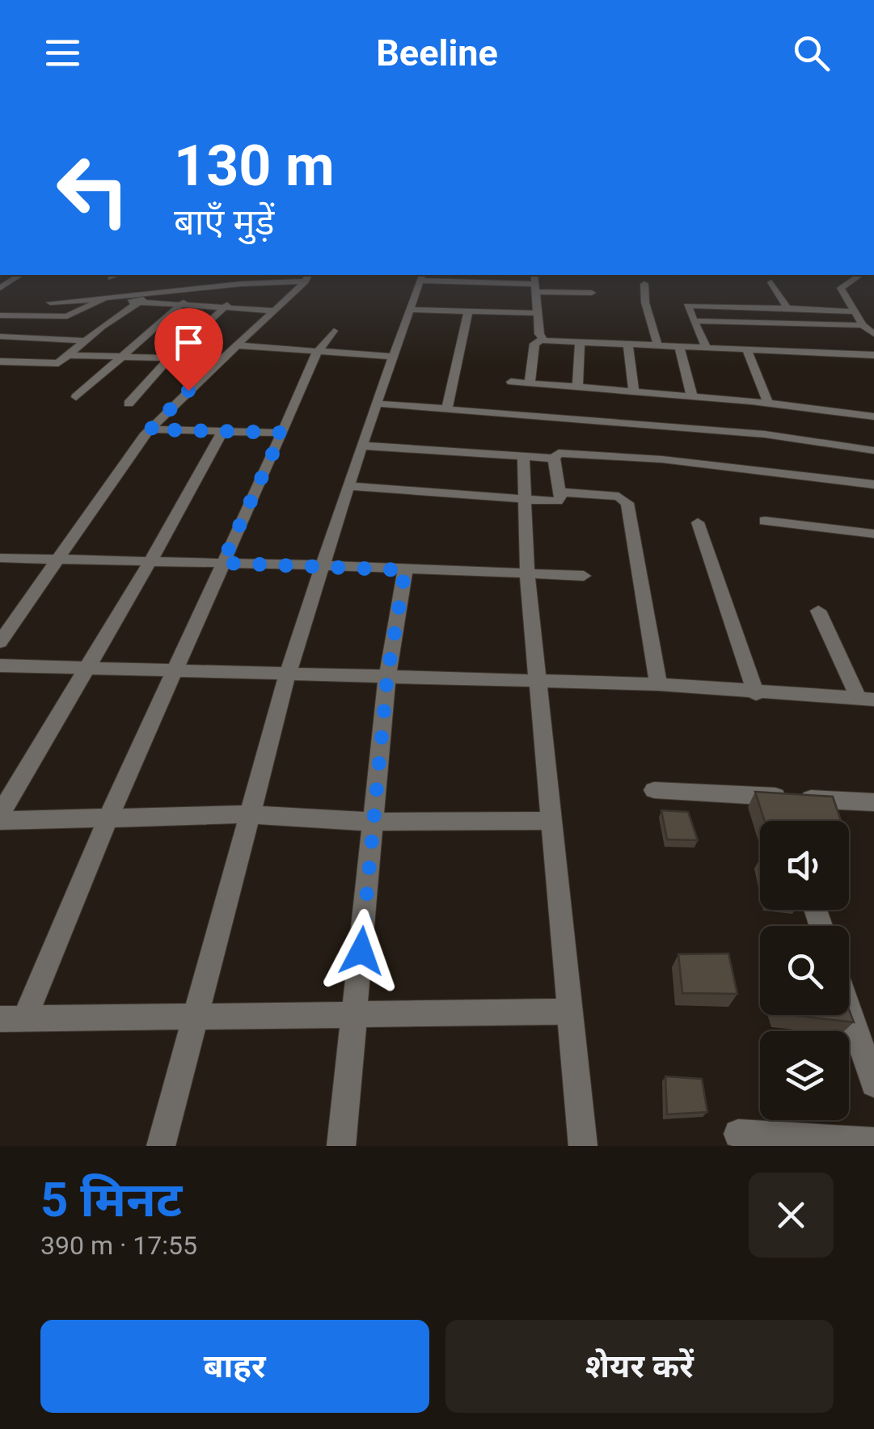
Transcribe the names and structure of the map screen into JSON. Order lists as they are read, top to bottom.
{
  "page": {
    "header": "Beeline",
    "turn": ["130 m", "बाएँ मुड़ें"],
    "heading": ["5 मिनट", "390 m · 17:55"],
    "buttons": ["बाहर", "शेयर करें"]
  }
}
